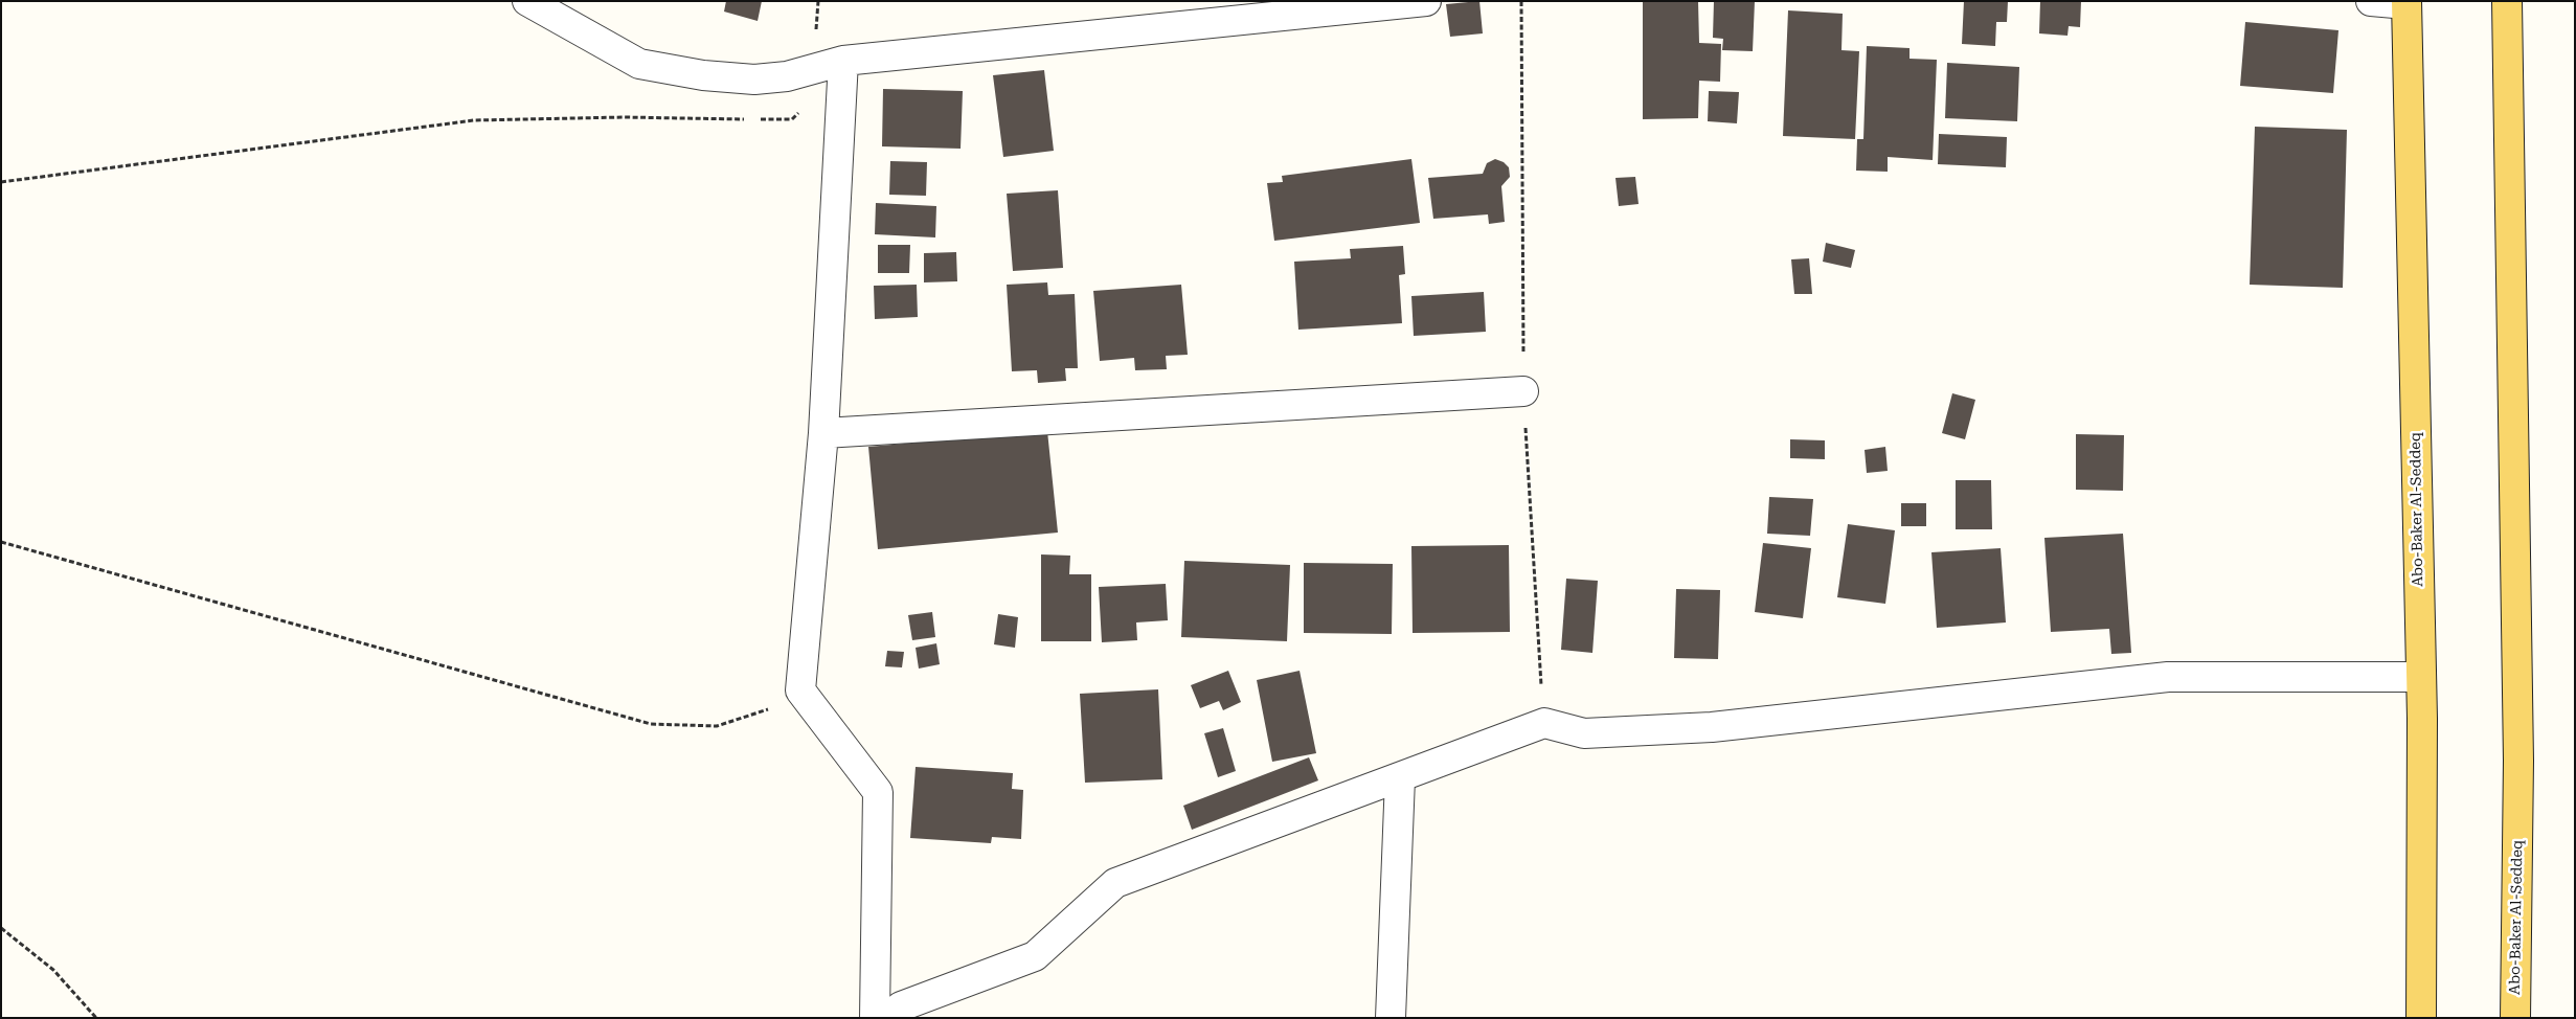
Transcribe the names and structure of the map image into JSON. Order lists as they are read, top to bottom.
{
  "streets": {
    "main road": ["Abo-Baker Al-Seddeq"]
  }
}
